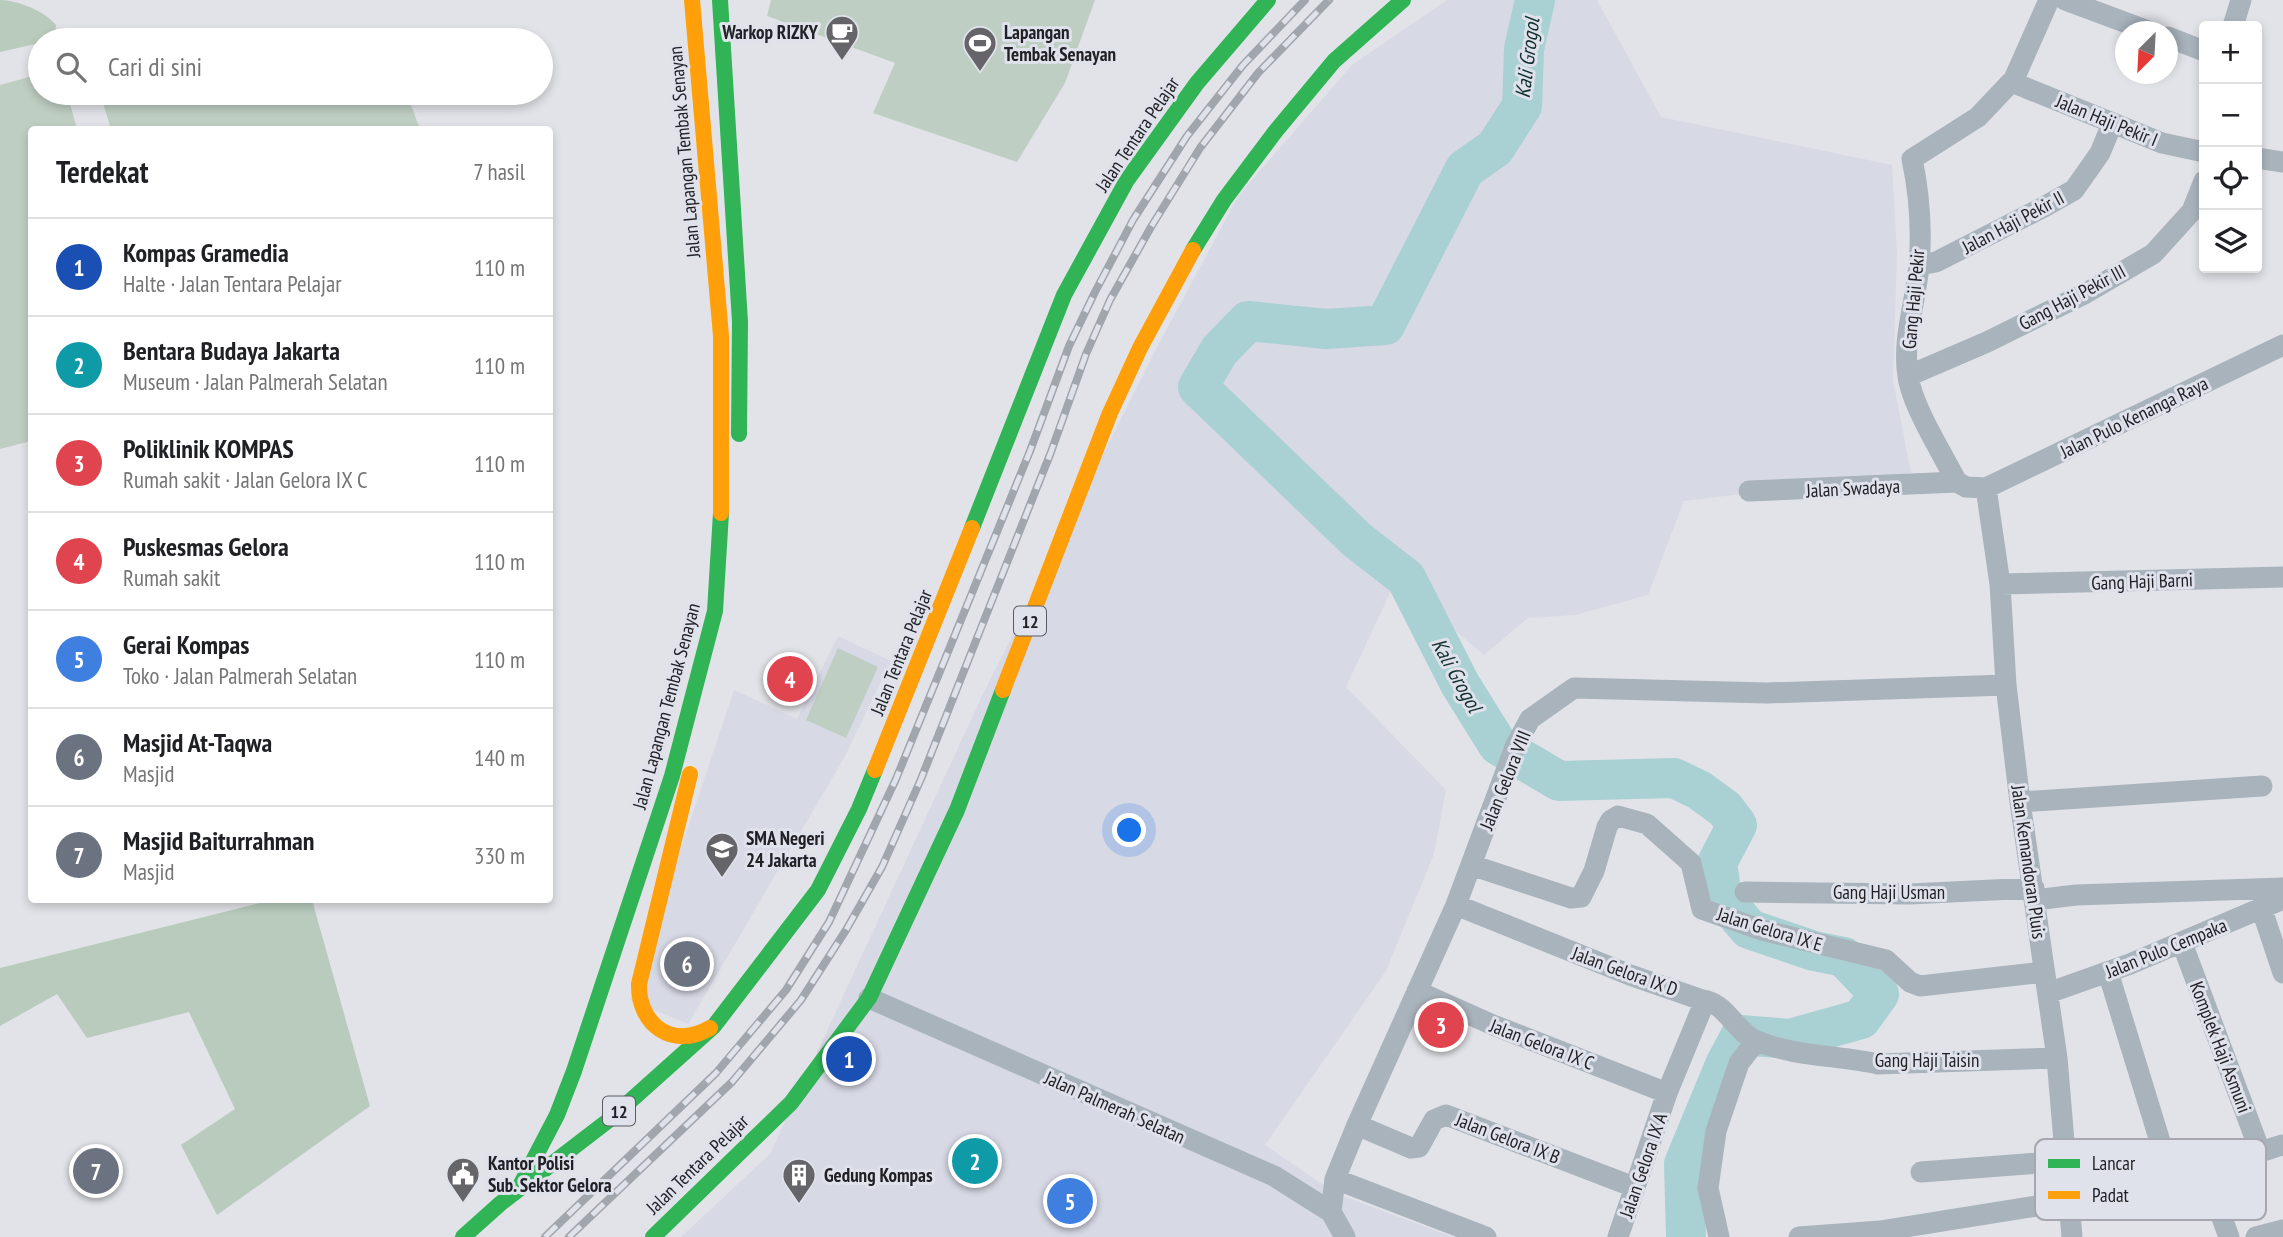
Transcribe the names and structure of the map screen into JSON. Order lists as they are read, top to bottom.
{
  "streets": {
    "main road": ["Jalan Tentara Pelajar", "Jalan Lapangan Tembak Senayan", "12"],
    "street": [
      "Jalan Haji Pekir I",
      "Jalan Haji Pekir II",
      "Gang Haji Pekir III",
      "Gang Haji Pekir",
      "Jalan Pulo Kenanga Raya",
      "Jalan Swadaya",
      "Gang Haji Barni",
      "Jalan Gelora VIII",
      "Jalan Kemandoran Pluis",
      "Gang Haji Usman",
      "Jalan Gelora IX E",
      "Jalan Pulo Cempaka",
      "Jalan Gelora IX D",
      "Jalan Gelora IX C",
      "Komplek Haji Asmuni",
      "Gang Haji Taisin",
      "Jalan Palmerah Selatan",
      "Jalan Gelora IX B",
      "Jalan Gelora IX A"
    ]
  },
  "crossings": [
    ["Jalan Haji Pekir I", "Jalan Haji Pekir II"],
    ["Jalan Haji Pekir I", "Gang Haji Pekir"],
    ["Jalan Tentara Pelajar", "Jalan Lapangan Tembak Senayan"],
    ["Jalan Tentara Pelajar", "Jalan Palmerah Selatan"],
    ["Jalan Haji Pekir II", "Gang Haji Pekir"],
    ["Gang Haji Pekir III", "Gang Haji Pekir"],
    ["Gang Haji Pekir", "Jalan Swadaya"],
    ["Jalan Pulo Kenanga Raya", "Jalan Kemandoran Pluis"],
    ["Gang Haji Barni", "Jalan Kemandoran Pluis"],
    ["Jalan Gelora VIII", "Jalan Kemandoran Pluis"],
    ["Jalan Gelora VIII", "Jalan Gelora IX E"],
    ["Jalan Gelora VIII", "Jalan Gelora IX D"],
    ["Jalan Gelora VIII", "Jalan Gelora IX C"],
    ["Jalan Gelora VIII", "Jalan Palmerah Selatan"],
    ["Jalan Gelora VIII", "Jalan Gelora IX B"],
    ["Jalan Kemandoran Pluis", "Gang Haji Usman"],
    ["Jalan Kemandoran Pluis", "Jalan Gelora IX E"],
    ["Jalan Kemandoran Pluis", "Jalan Pulo Cempaka"],
    ["Jalan Kemandoran Pluis", "Gang Haji Taisin"],
    ["Gang Haji Usman", "Jalan Pulo Cempaka"],
    ["Jalan Gelora IX E", "Jalan Pulo Cempaka"],
    ["Jalan Pulo Cempaka", "Komplek Haji Asmuni"],
    ["Jalan Gelora IX D", "Jalan Gelora IX C"],
    ["Jalan Gelora IX D", "Jalan Gelora IX A"],
    ["Jalan Gelora IX C", "Jalan Gelora IX A"],
    ["Jalan Gelora IX B", "Jalan Gelora IX A"]
  ],
  "water": ["Kali Grogol"],
  "places": {
    "cafe": ["Warkop RIZKY"],
    "sports": ["Lapangan Tembak Senayan"],
    "school or university": ["SMA Negeri 24 Jakarta"],
    "public building": ["Kantor Polisi Sub. Sektor Gelora"],
    "building": ["Gedung Kompas"]
  },
  "legend": ["Lancar", "Padat"],
  "north": "bottom left",
  "page": {
    "map_buttons": ["+", "−"],
    "search": "Cari di sini",
    "heading": ["Terdekat", "7 hasil"],
    "list": [
      {
        "mark": "1",
        "name": "Kompas Gramedia",
        "note": "Halte · Jalan Tentara Pelajar",
        "value": "110 m"
      },
      {
        "mark": "2",
        "name": "Bentara Budaya Jakarta",
        "note": "Museum · Jalan Palmerah Selatan",
        "value": "110 m"
      },
      {
        "mark": "3",
        "name": "Poliklinik KOMPAS",
        "note": "Rumah sakit · Jalan Gelora IX C",
        "value": "110 m"
      },
      {
        "mark": "4",
        "name": "Puskesmas Gelora",
        "note": "Rumah sakit",
        "value": "110 m"
      },
      {
        "mark": "5",
        "name": "Gerai Kompas",
        "note": "Toko · Jalan Palmerah Selatan",
        "value": "110 m"
      },
      {
        "mark": "6",
        "name": "Masjid At-Taqwa",
        "note": "Masjid",
        "value": "140 m"
      },
      {
        "mark": "7",
        "name": "Masjid Baiturrahman",
        "note": "Masjid",
        "value": "330 m"
      }
    ],
    "pins": [
      "4",
      "6",
      "3",
      "1",
      "2",
      "7",
      "5"
    ]
  }
}
